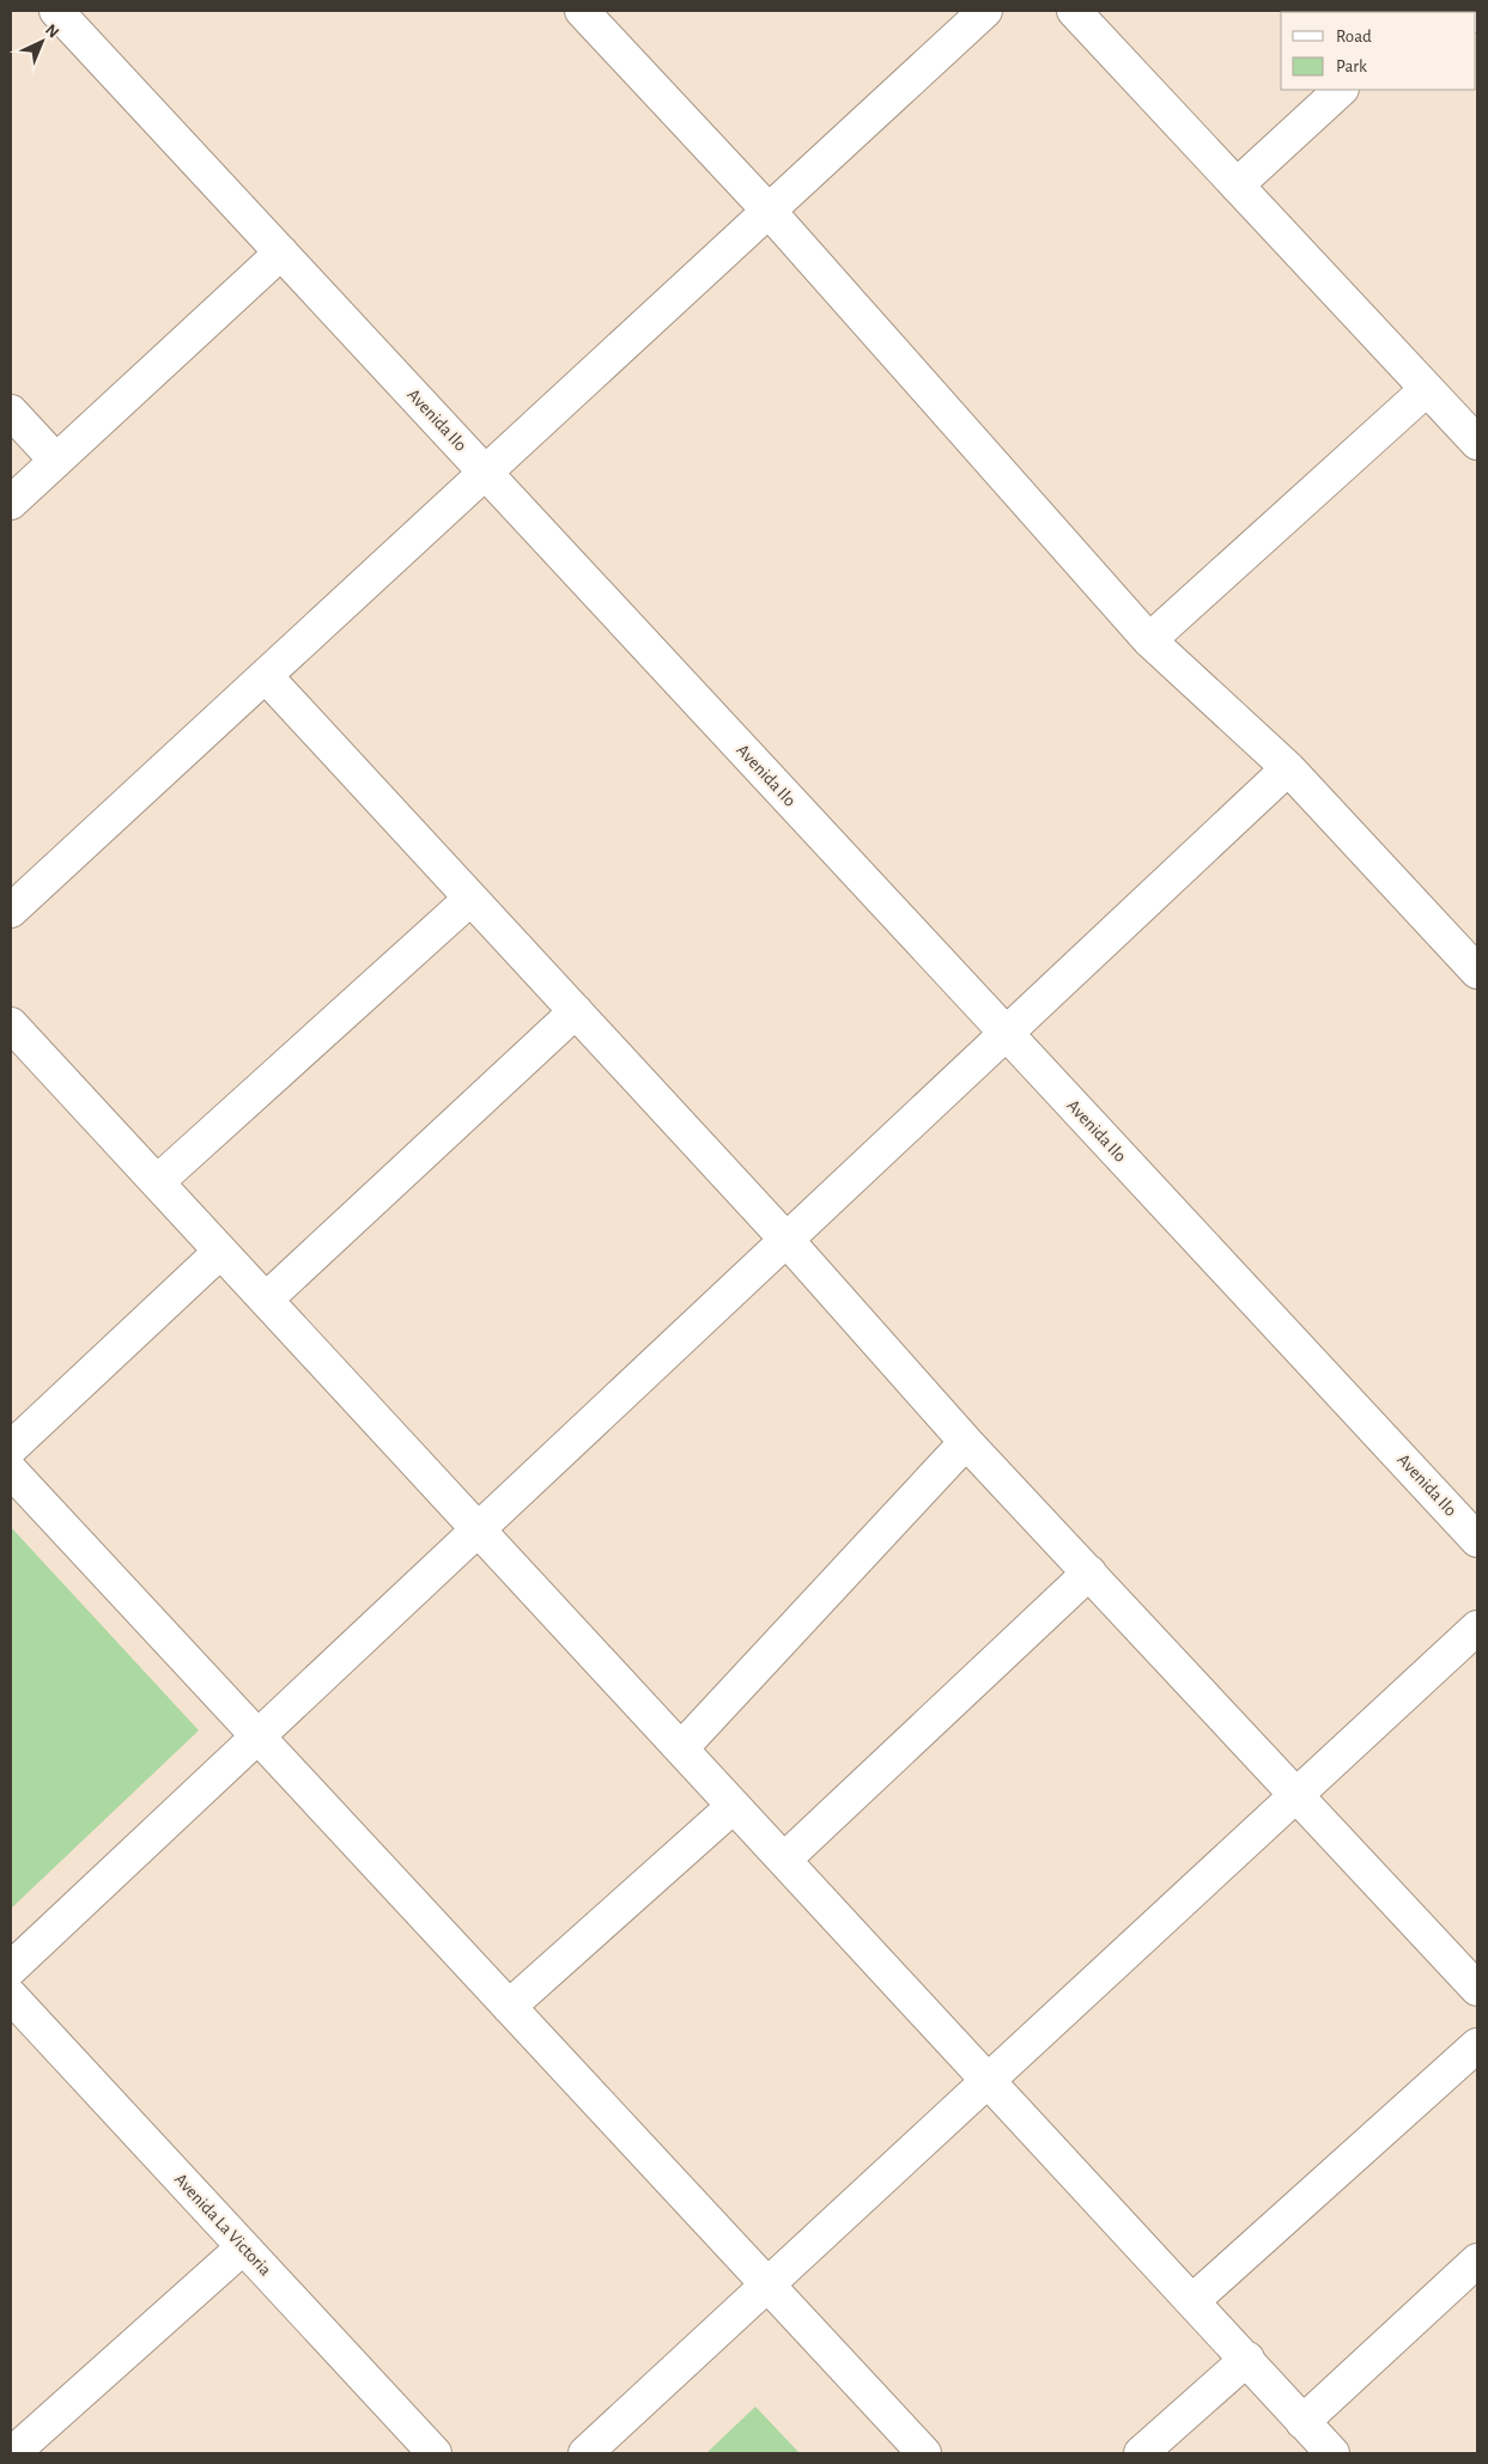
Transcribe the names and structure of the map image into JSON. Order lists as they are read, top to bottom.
{
  "streets": {
    "street": ["Avenida Ilo", "Avenida La Victoria"]
  },
  "legend": ["Road", "Park"],
  "north": "top right"
}
